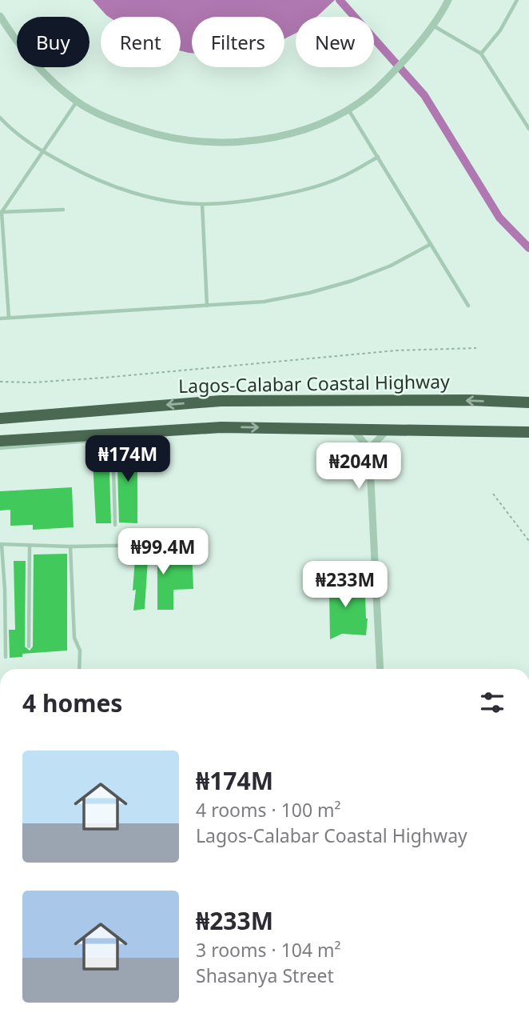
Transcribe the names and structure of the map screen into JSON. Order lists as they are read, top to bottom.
{
  "streets": {
    "highway": ["Lagos-Calabar Coastal Highway"]
  },
  "page": {
    "chip": [
      "Buy",
      "Rent",
      "Filters",
      "New"
    ],
    "price": [
      "₦174M",
      "₦204M",
      "₦99.4M",
      "₦233M"
    ],
    "heading": "4 homes",
    "list": [
      {
        "name": "₦174M",
        "note": "4 rooms · 100 m² · Lagos-Calabar Coastal Highway"
      },
      {
        "name": "₦233M",
        "note": "3 rooms · 104 m² · Shasanya Street"
      }
    ]
  }
}
